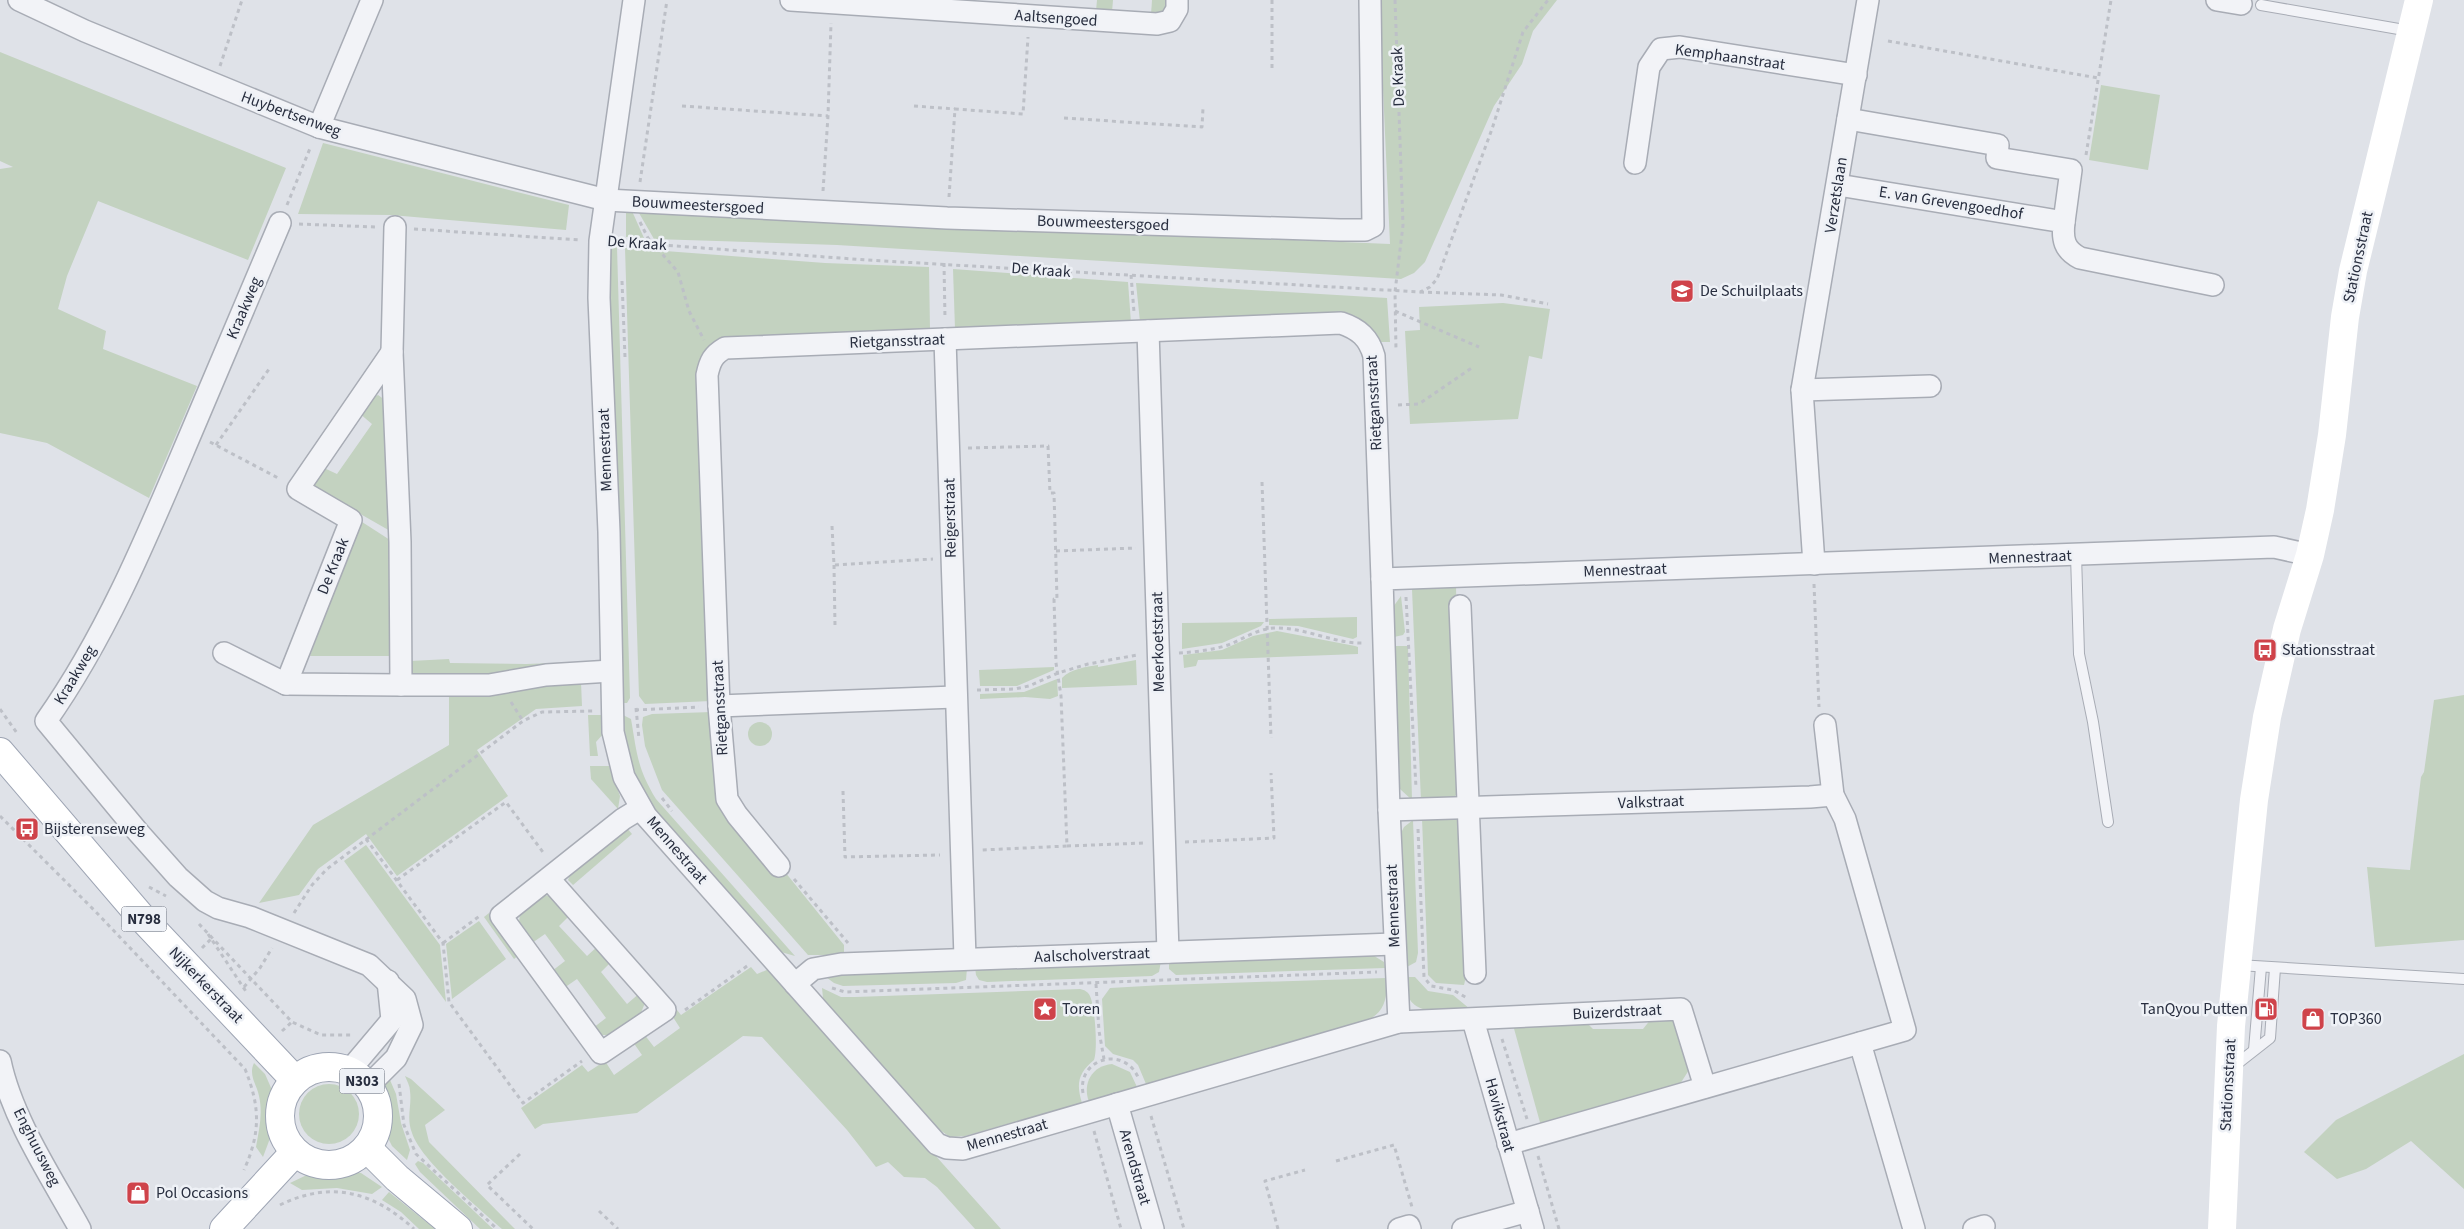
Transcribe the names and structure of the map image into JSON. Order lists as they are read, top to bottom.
{
  "streets": {
    "street": [
      "Aaltsengoed",
      "Kemphaanstraat",
      "De Kraak",
      "Huybertsenweg",
      "Verzetslaan",
      "E. van Grevengoedhof",
      "Bouwmeestersgoed",
      "Stationsstraat",
      "Kraakweg",
      "Rietgansstraat",
      "Mennestraat",
      "Reigerstraat",
      "Meerkoetstraat",
      "Valkstraat",
      "N798",
      "Aalscholverstraat",
      "Nijkerkerstraat",
      "Buizerdstraat",
      "N303",
      "Havikstraat",
      "Enghuusweg",
      "Arendstraat"
    ]
  },
  "crossings": [
    ["Kemphaanstraat", "Verzetslaan"],
    ["De Kraak", "Kraakweg"],
    ["De Kraak", "Mennestraat"],
    ["Huybertsenweg", "Bouwmeestersgoed"],
    ["Huybertsenweg", "Mennestraat"],
    ["Verzetslaan", "E. van Grevengoedhof"],
    ["Verzetslaan", "Mennestraat"],
    ["Bouwmeestersgoed", "Mennestraat"],
    ["Stationsstraat", "Mennestraat"],
    ["Kraakweg", "Nijkerkerstraat"],
    ["Kraakweg", "N303"],
    ["Rietgansstraat", "Mennestraat"],
    ["Rietgansstraat", "Reigerstraat"],
    ["Rietgansstraat", "Meerkoetstraat"],
    ["Mennestraat", "Valkstraat"],
    ["Mennestraat", "Aalscholverstraat"],
    ["Mennestraat", "Buizerdstraat"],
    ["Mennestraat", "Havikstraat"],
    ["Mennestraat", "Arendstraat"],
    ["Reigerstraat", "Aalscholverstraat"],
    ["Meerkoetstraat", "Aalscholverstraat"],
    ["Nijkerkerstraat", "N303"],
    ["Buizerdstraat", "Havikstraat"]
  ],
  "places": {
    "school or university": ["De Schuilplaats"],
    "bus stop": ["Stationsstraat", "Bijsterenseweg"],
    "place": ["Toren"],
    "fuel station": ["TanQyou Putten"],
    "shop": ["TOP360", "Pol Occasions"]
  }
}
